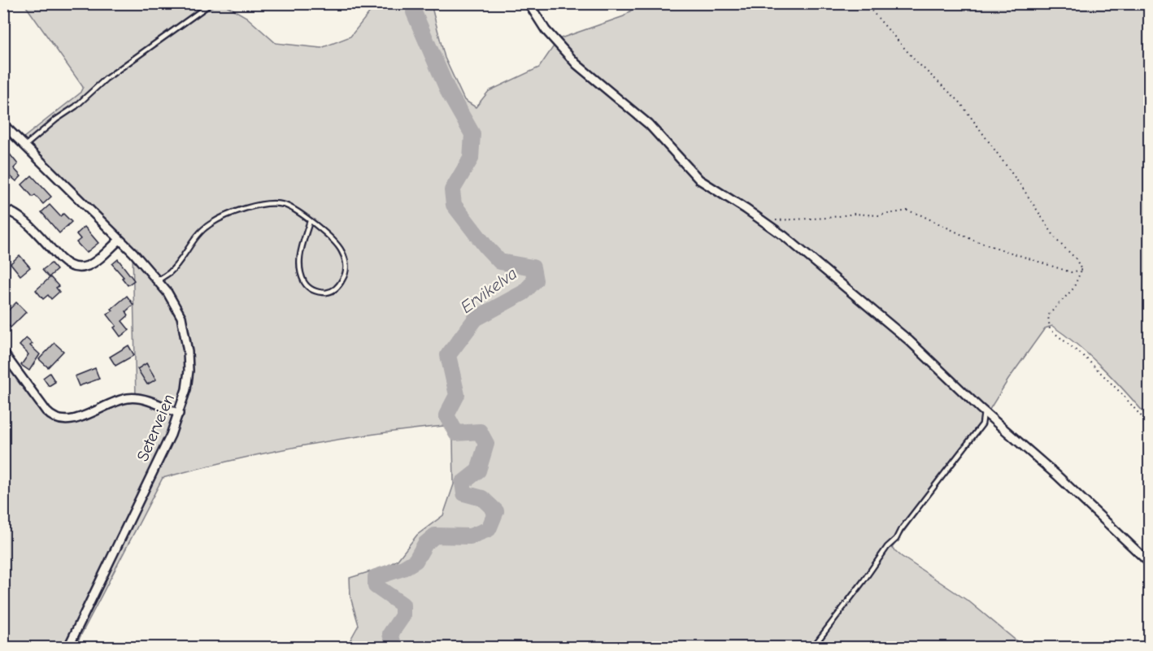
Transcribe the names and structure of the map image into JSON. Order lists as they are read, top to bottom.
{
  "streets": {
    "street": ["Seterveien"]
  },
  "water": ["Ervikelva"]
}
